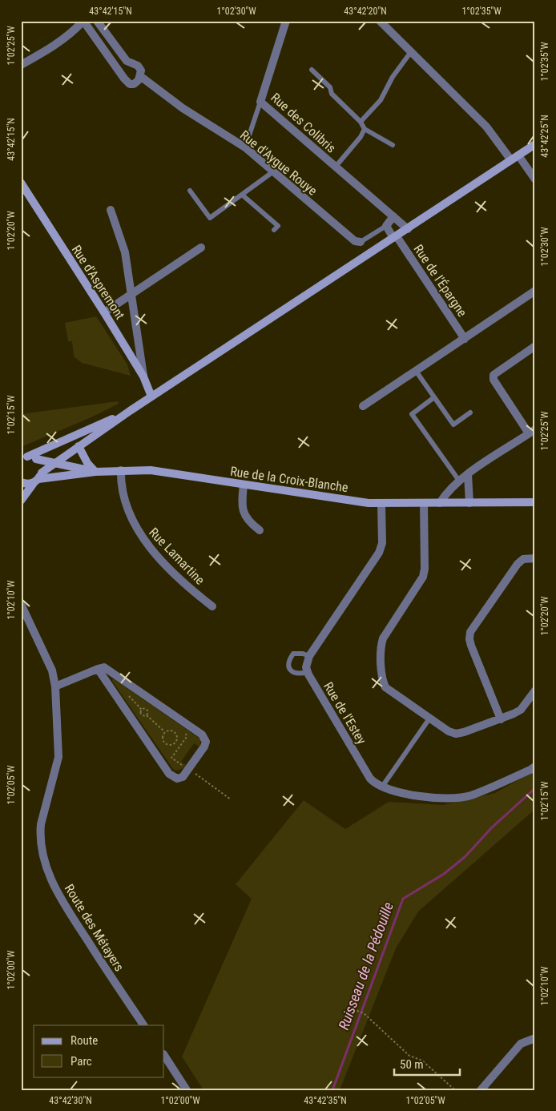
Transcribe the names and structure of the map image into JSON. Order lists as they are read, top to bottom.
{
  "streets": {
    "main road": ["Rue d'Aspremont", "Rue de la Croix-Blanche"],
    "street": [
      "Rue des Colibris",
      "Rue d'Aygue Rouye",
      "Rue de l'Épargne",
      "Rue Lamartine",
      "Rue de l'Estey",
      "Route des Métayers"
    ]
  },
  "crossings": [
    ["Rue de la Croix-Blanche", "Rue Lamartine"]
  ],
  "water": ["Ruisseau de la Pédouille"],
  "legend": ["Route", "Parc"],
  "scale_bar": "50 m",
  "coordinates": [
    "43°42'15\"N",
    "1°02'30\"W",
    "43°42'20\"N",
    "1°02'35\"W",
    "1°02'25\"W",
    "43°42'25\"N",
    "1°02'20\"W",
    "1°02'15\"W",
    "1°02'10\"W",
    "1°02'05\"W",
    "1°02'00\"W",
    "43°42'30\"N",
    "43°42'35\"N"
  ]
}
